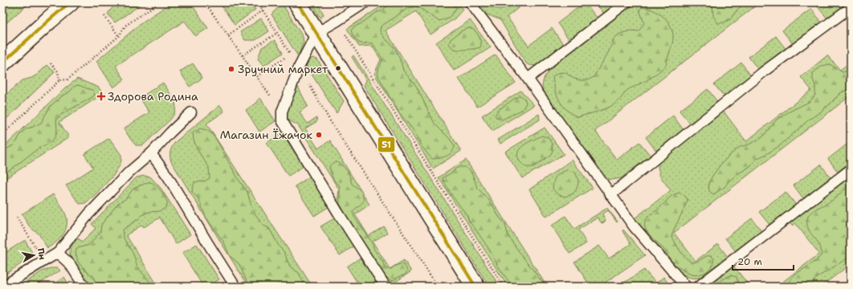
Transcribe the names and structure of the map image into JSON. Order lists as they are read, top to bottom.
{
  "places": {
    "other": ["Зручний маркет", "Магазин Їжачок"],
    "health": ["Здорова Родина"]
  },
  "lines": ["transit line 51"],
  "scale_bar": "20 m",
  "north": "right"
}
